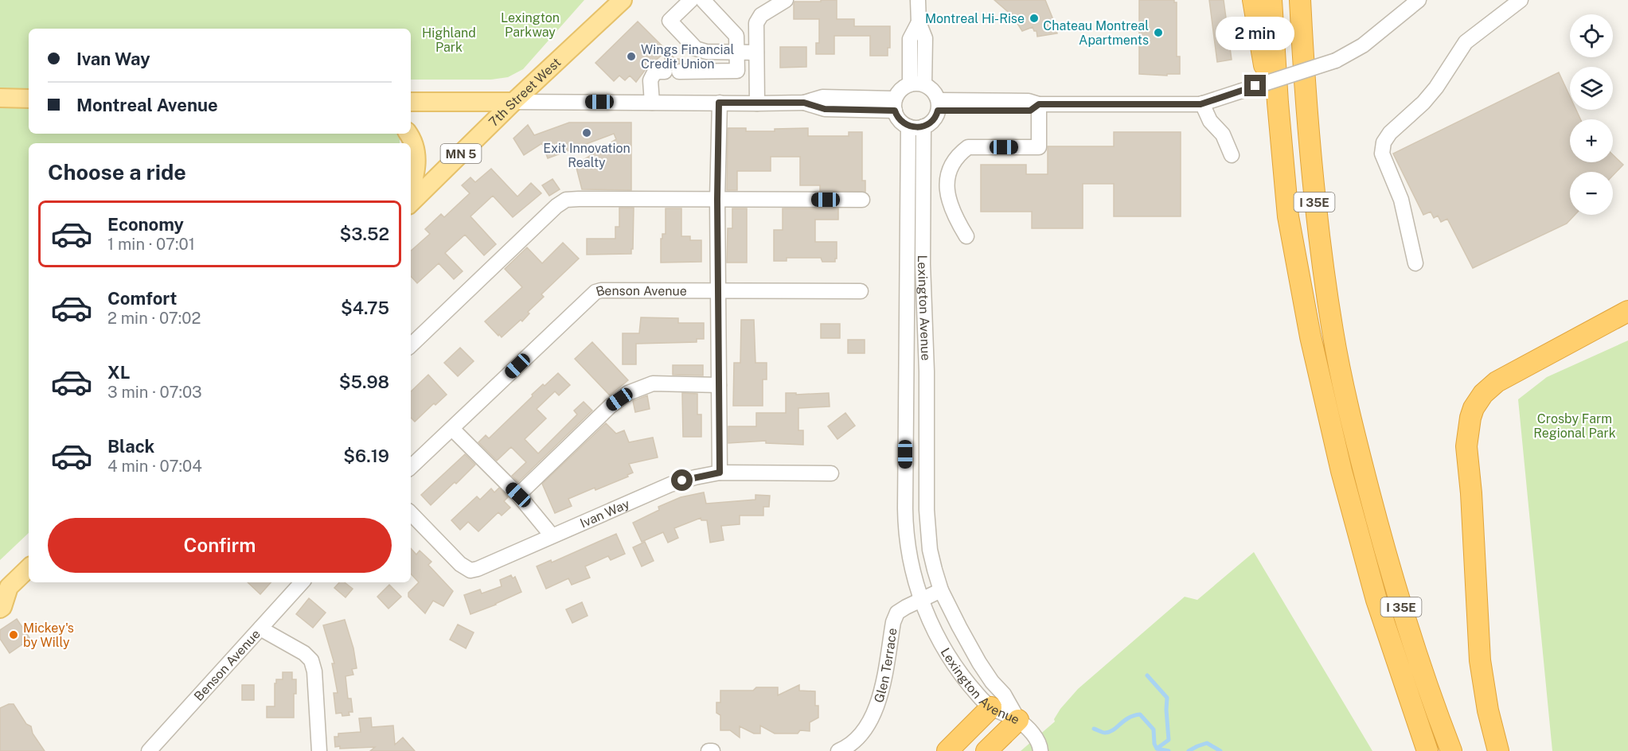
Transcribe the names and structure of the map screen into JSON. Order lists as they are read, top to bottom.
{
  "streets": {
    "highway": ["I 35E"],
    "main road": ["7th Street West", "MN 5"],
    "street": [
      "Benson Avenue",
      "Lexington Avenue",
      "Ivan Way",
      "Glen Terrace"
    ]
  },
  "crossings": [
    ["Lexington Avenue", "Glen Terrace"]
  ],
  "parks": ["Lexington Parkway", "Highland Park", "Crosby Farm Regional Park"],
  "places": [
    "Montreal Hi-Rise",
    "Chateau Montreal Apartments",
    "Wings Financial Credit Union",
    "Exit Innovation Realty",
    "Mickey's by Willy"
  ],
  "page": {
    "map_buttons": ["+", "−"],
    "bubble": "2 min",
    "banner": ["Ivan Way", "Montreal Avenue"],
    "heading": "Choose a ride",
    "list": [
      {
        "name": "Economy",
        "note": "1 min · 07:01",
        "value": "$3.52"
      },
      {
        "name": "Comfort",
        "note": "2 min · 07:02",
        "value": "$4.75"
      },
      {
        "name": "XL",
        "note": "3 min · 07:03",
        "value": "$5.98"
      },
      {
        "name": "Black",
        "note": "4 min · 07:04",
        "value": "$6.19"
      }
    ],
    "buttons": "Confirm"
  }
}
